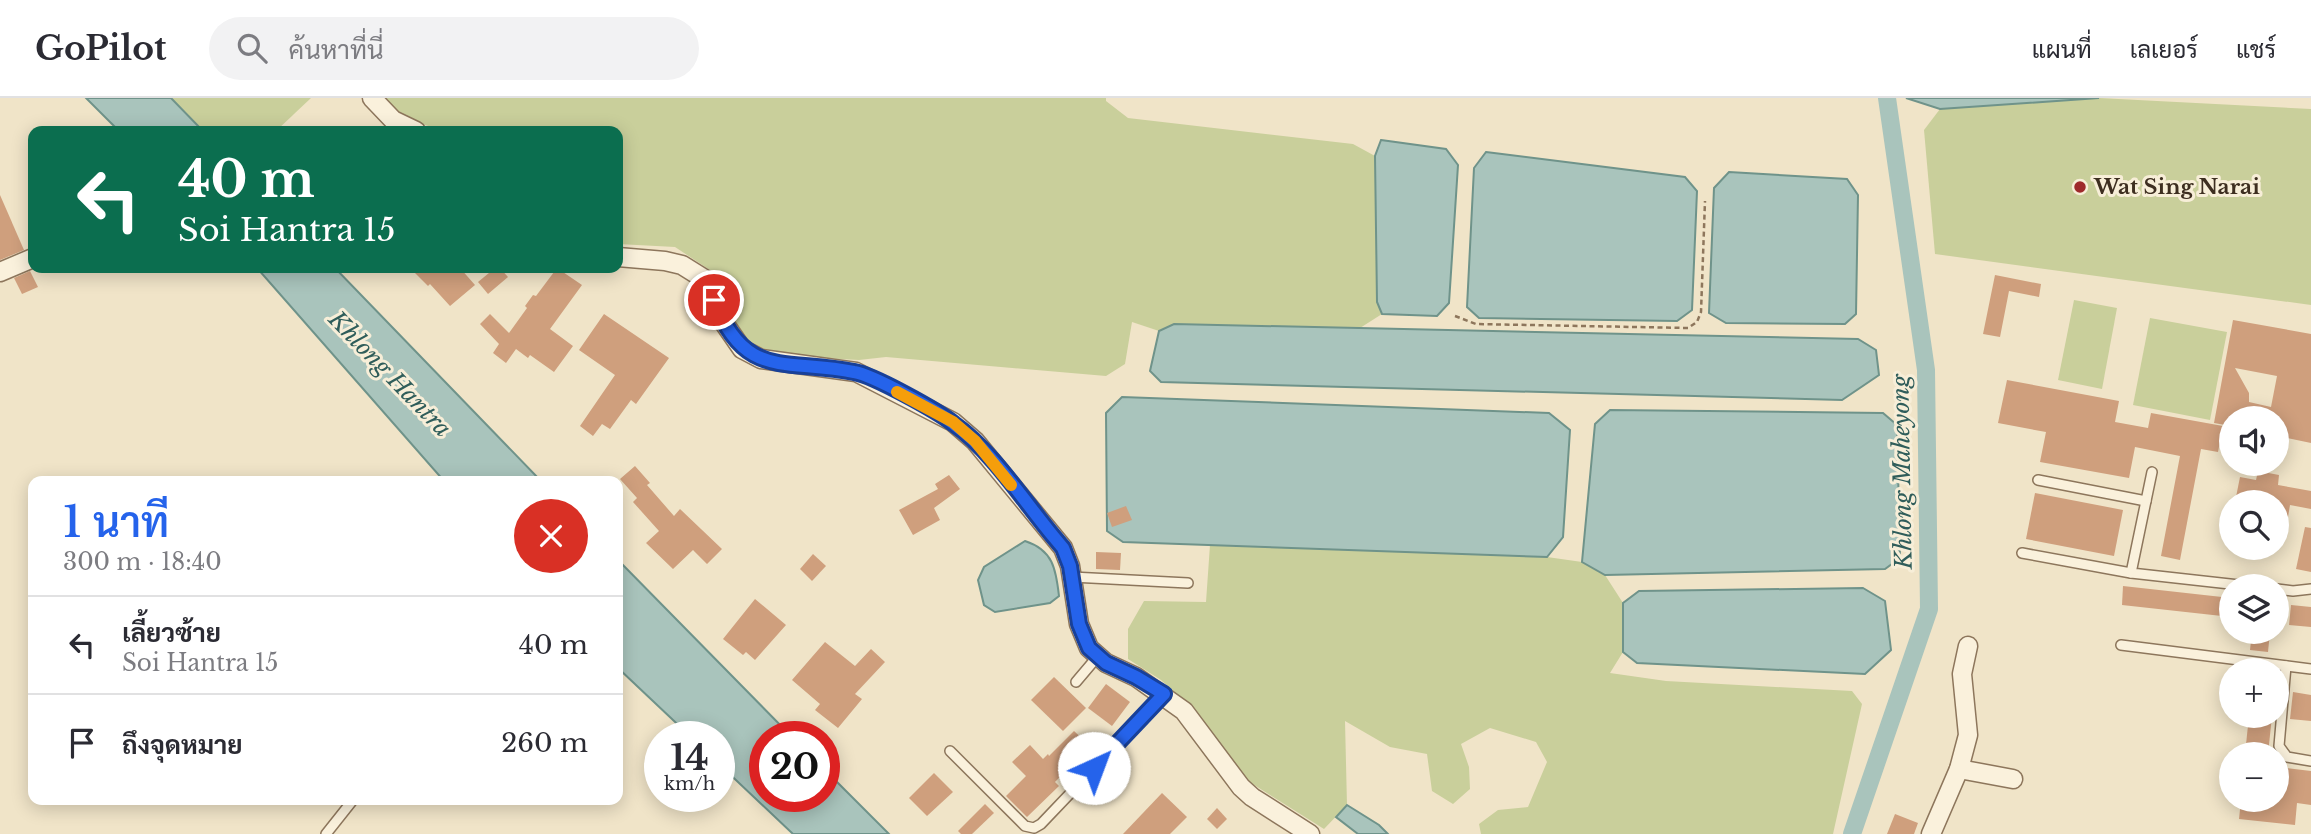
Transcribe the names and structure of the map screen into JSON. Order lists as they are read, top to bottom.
{
  "water": ["Khlong Hantra", "Khlong Maheyong"],
  "places": ["Wat Sing Narai"],
  "page": {
    "header": "GoPilot",
    "search": "ค้นหาที่นี่",
    "nav": ["แผนที่", "เลเยอร์", "แชร์"],
    "turn": ["40 m", "Soi Hantra 15"],
    "map_buttons": ["+", "−"],
    "heading": ["1 นาที", "300 m · 18:40"],
    "list": [
      {
        "name": "เลี้ยวซ้าย",
        "note": "Soi Hantra 15",
        "value": "40 m"
      },
      {
        "name": "ถึงจุดหมาย",
        "value": "260 m"
      }
    ],
    "speed": "14 km/h",
    "limit": "20"
  }
}
